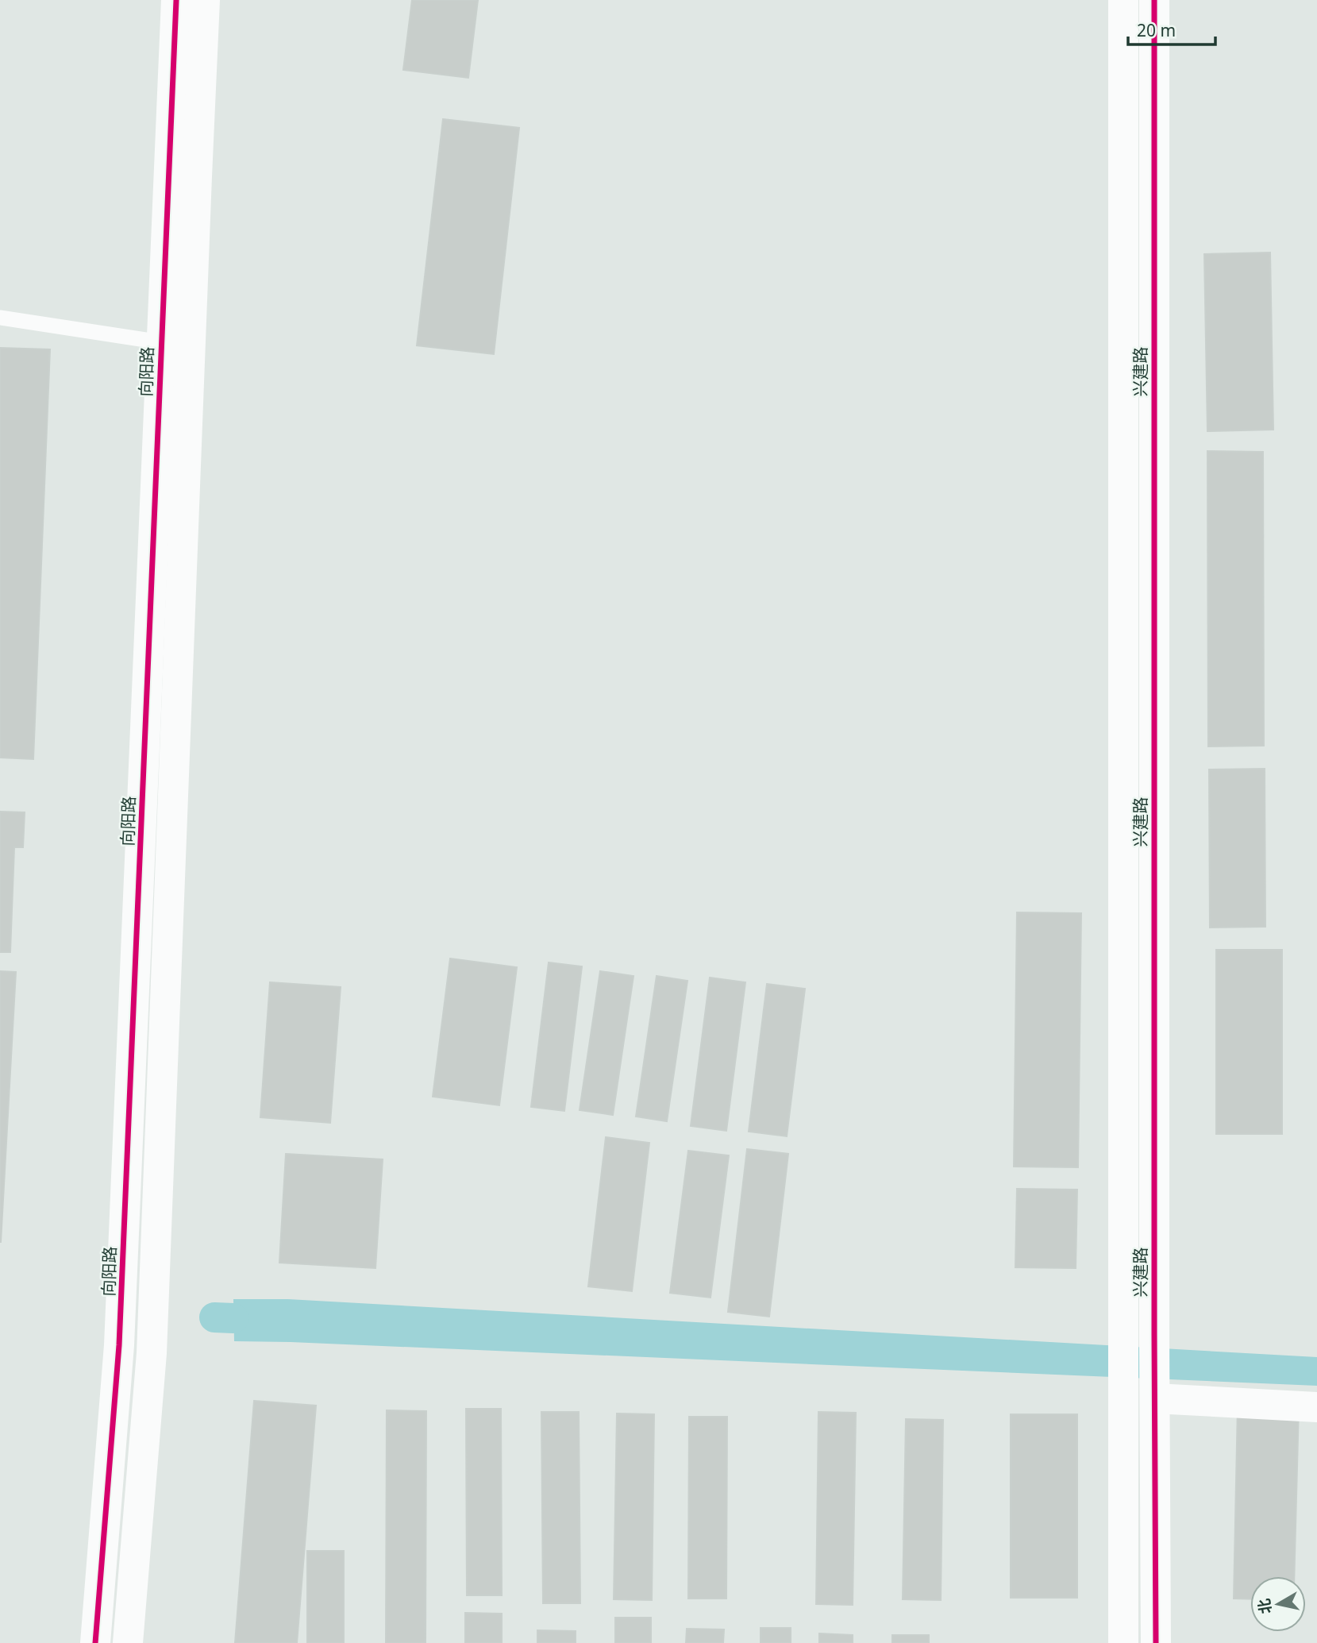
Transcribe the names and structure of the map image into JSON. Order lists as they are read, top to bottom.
{
  "streets": {
    "street": ["向阳路", "兴建路"]
  },
  "scale_bar": "20 m",
  "north": "left"
}
